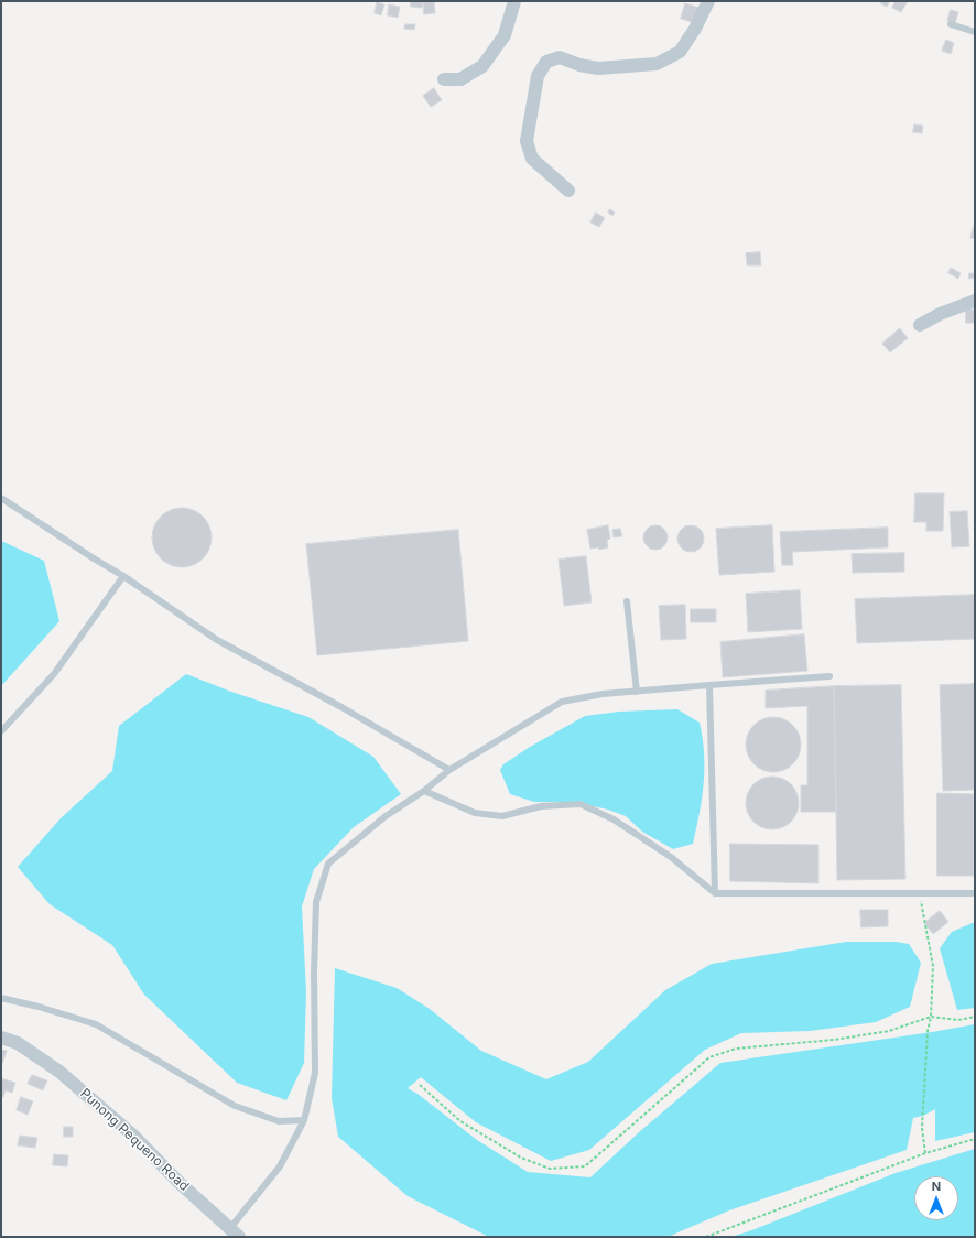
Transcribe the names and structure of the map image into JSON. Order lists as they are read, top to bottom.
{
  "streets": {
    "street": ["Punong Pequeno Road"]
  },
  "north": "top"
}
